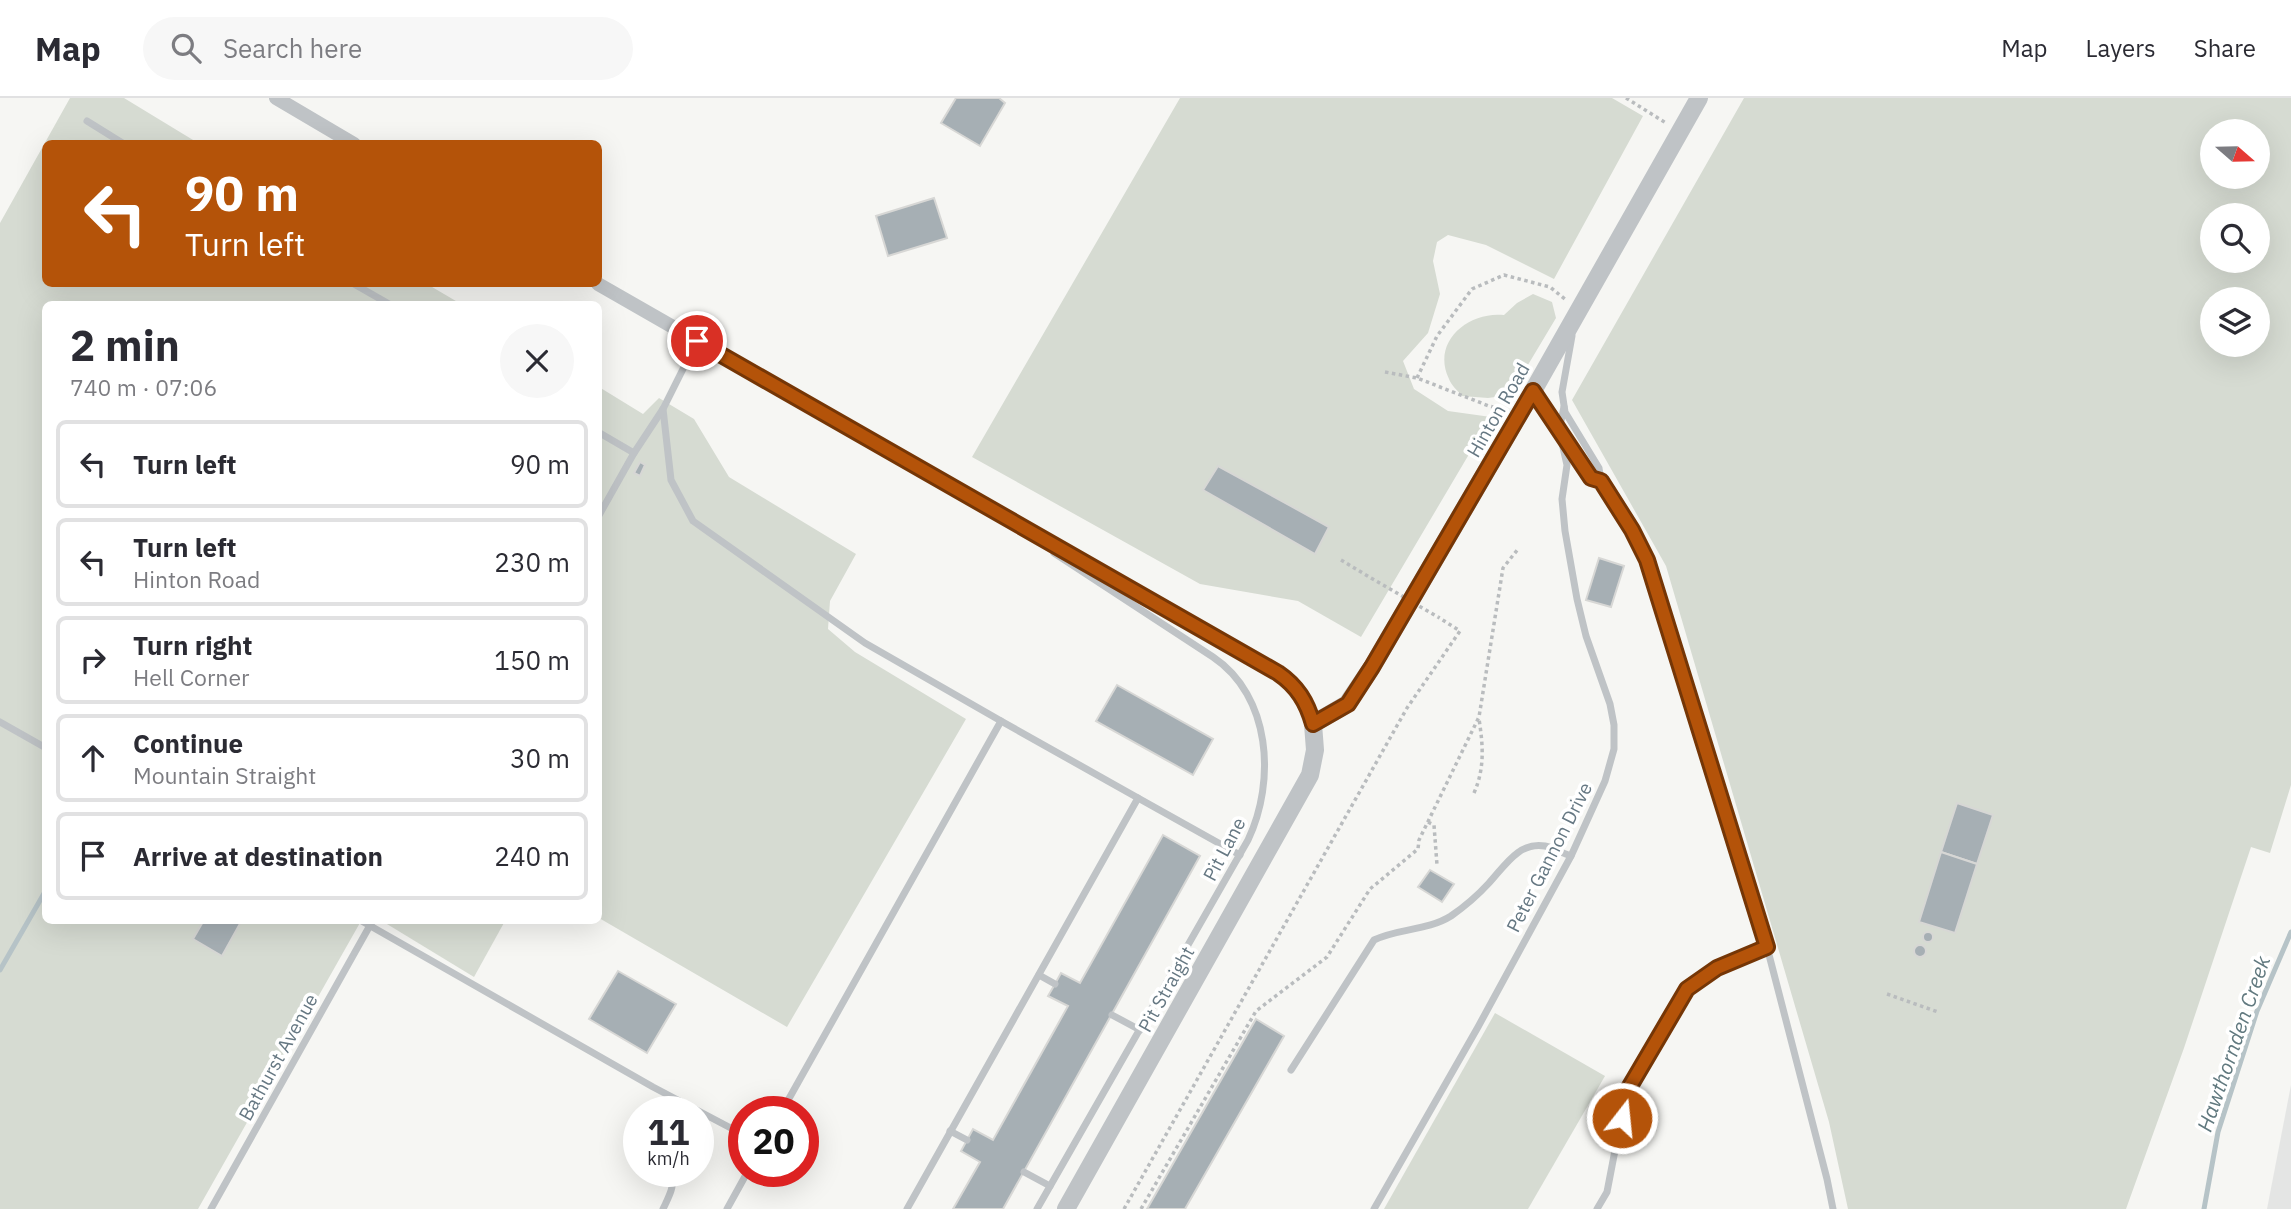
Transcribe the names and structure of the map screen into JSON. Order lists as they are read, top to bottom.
{
  "streets": {
    "street": ["Hinton Road", "Pit Straight"],
    "lane": ["Pit Lane", "Peter Gannon Drive", "Bathurst Avenue"]
  },
  "crossings": [
    ["Hinton Road", "Pit Straight"]
  ],
  "water": ["Hawthornden Creek"],
  "north": "right",
  "page": {
    "header": "Map",
    "search": "Search here",
    "nav": ["Map", "Layers", "Share"],
    "turn": ["90 m", "Turn left"],
    "heading": ["2 min", "740 m · 07:06"],
    "list": [
      {
        "name": "Turn left",
        "value": "90 m"
      },
      {
        "name": "Turn left",
        "note": "Hinton Road",
        "value": "230 m"
      },
      {
        "name": "Turn right",
        "note": "Hell Corner",
        "value": "150 m"
      },
      {
        "name": "Continue",
        "note": "Mountain Straight",
        "value": "30 m"
      },
      {
        "name": "Arrive at destination",
        "value": "240 m"
      }
    ],
    "speed": "11 km/h",
    "limit": "20"
  }
}
